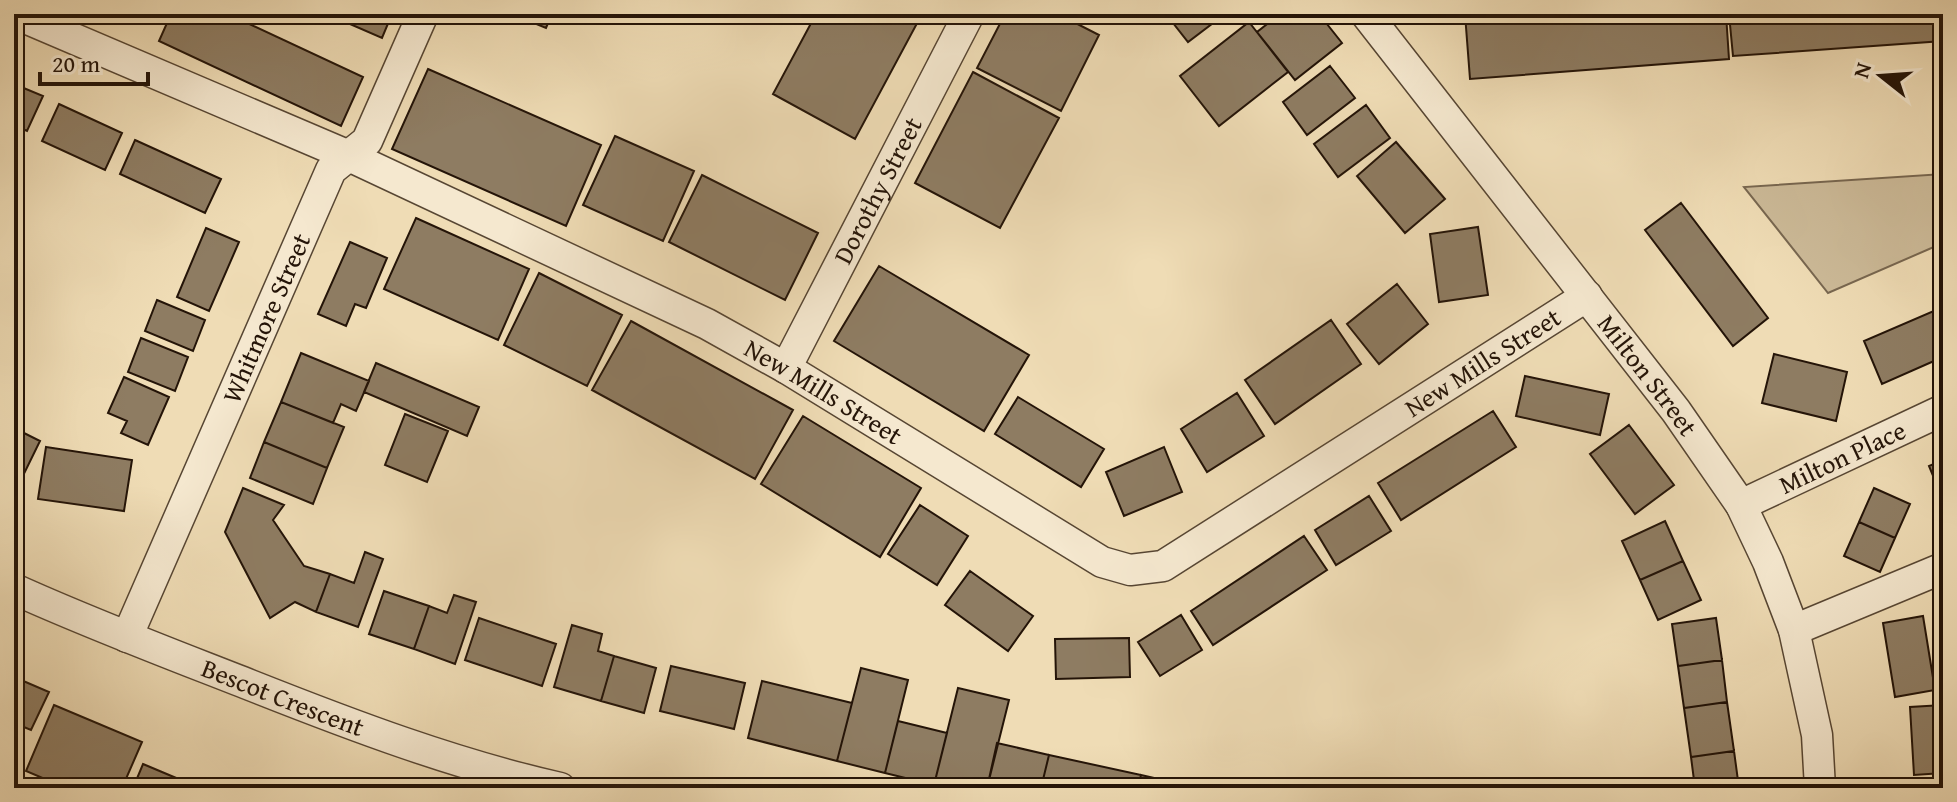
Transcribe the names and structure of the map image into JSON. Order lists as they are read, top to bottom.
{
  "streets": {
    "street": [
      "Dorothy Street",
      "Whitmore Street",
      "New Mills Street",
      "Milton Street",
      "Milton Place",
      "Bescot Crescent"
    ]
  },
  "crossings": [
    ["Dorothy Street", "New Mills Street"],
    ["Whitmore Street", "New Mills Street"],
    ["Whitmore Street", "Bescot Crescent"],
    ["New Mills Street", "Milton Street"],
    ["Milton Street", "Milton Place"]
  ],
  "scale_bar": "20 m",
  "north": "left"
}
